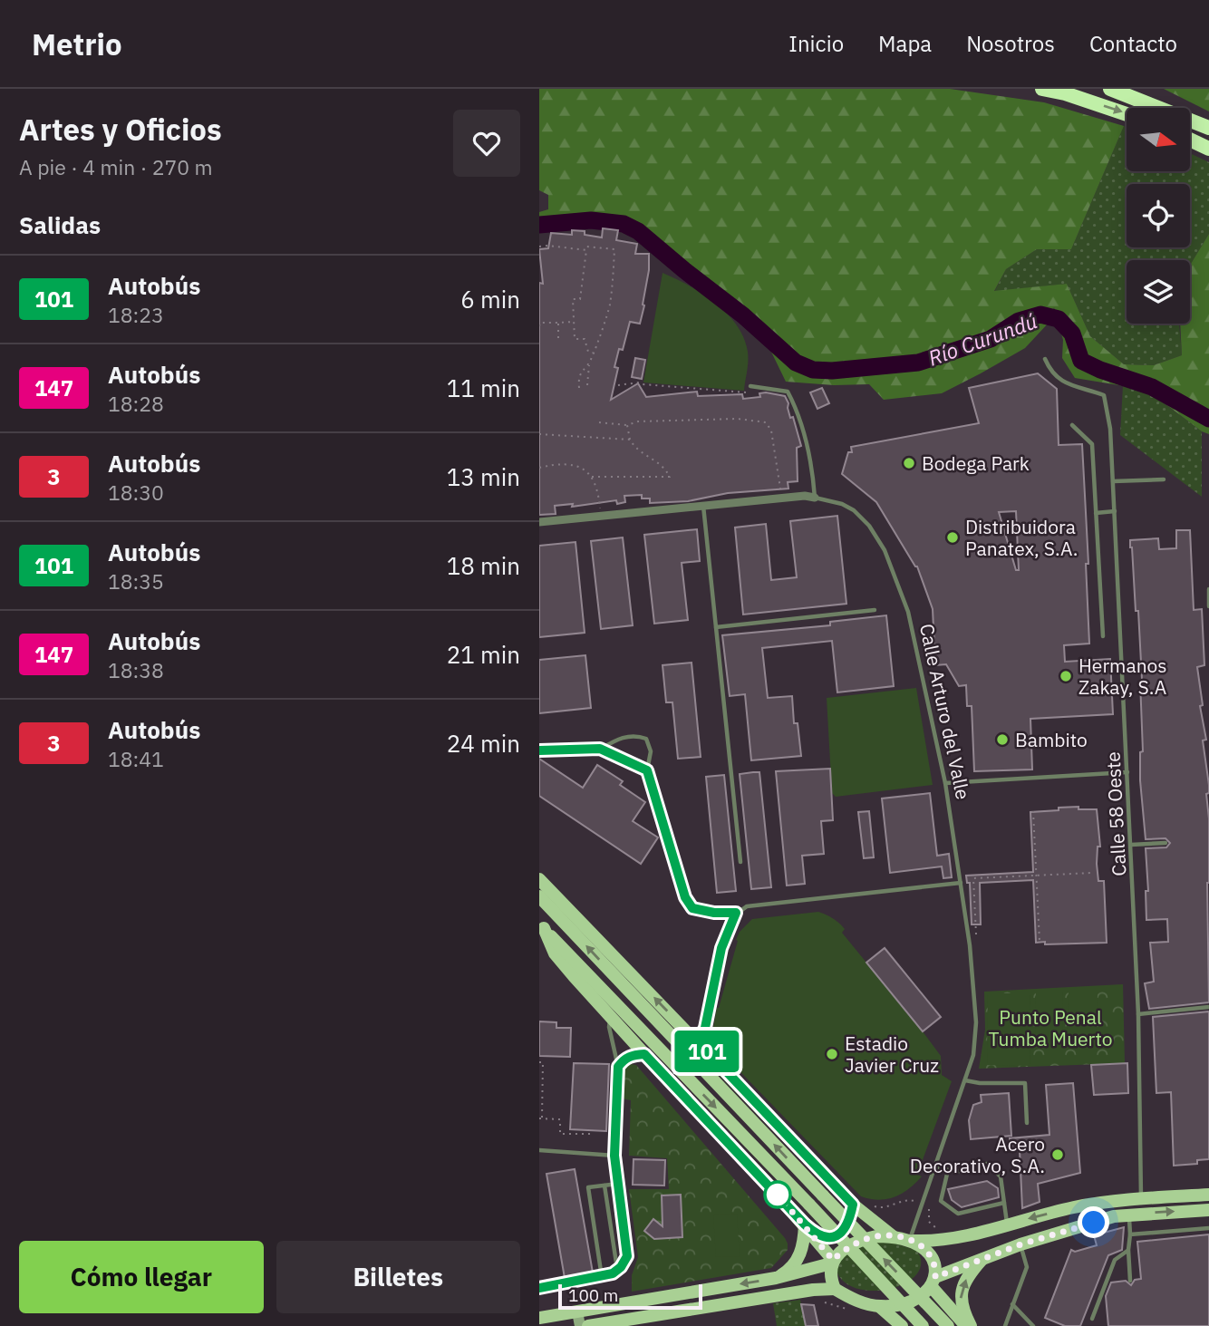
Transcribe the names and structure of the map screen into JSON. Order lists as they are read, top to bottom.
{
  "streets": {
    "street": ["Calle Arturo del Valle"],
    "lane": ["Calle 58 Oeste"]
  },
  "water": ["Río Curundú"],
  "parks": ["Punto Penal Tumba Muerto"],
  "places": [
    "Bodega Park",
    "Distribuidora Panatex, S.A.",
    "Hermanos Zakay, S.A",
    "Bambito",
    "Estadio Javier Cruz",
    "Acero Decorativo, S.A."
  ],
  "lines": ["bus line 101"],
  "scale_bar": "100 m",
  "north": "right",
  "page": {
    "header": "Metrio",
    "nav": [
      "Inicio",
      "Mapa",
      "Nosotros",
      "Contacto"
    ],
    "heading": [
      ["Artes y Oficios", "A pie · 4 min · 270 m"],
      "Salidas"
    ],
    "on_map": "101",
    "list": [
      {
        "mark": "101",
        "name": "Autobús",
        "note": "18:23",
        "value": "6 min"
      },
      {
        "mark": "147",
        "name": "Autobús",
        "note": "18:28",
        "value": "11 min"
      },
      {
        "mark": "3",
        "name": "Autobús",
        "note": "18:30",
        "value": "13 min"
      },
      {
        "mark": "101",
        "name": "Autobús",
        "note": "18:35",
        "value": "18 min"
      },
      {
        "mark": "147",
        "name": "Autobús",
        "note": "18:38",
        "value": "21 min"
      },
      {
        "mark": "3",
        "name": "Autobús",
        "note": "18:41",
        "value": "24 min"
      }
    ],
    "buttons": ["Cómo llegar", "Billetes"],
    "scale": "100 m"
  }
}
